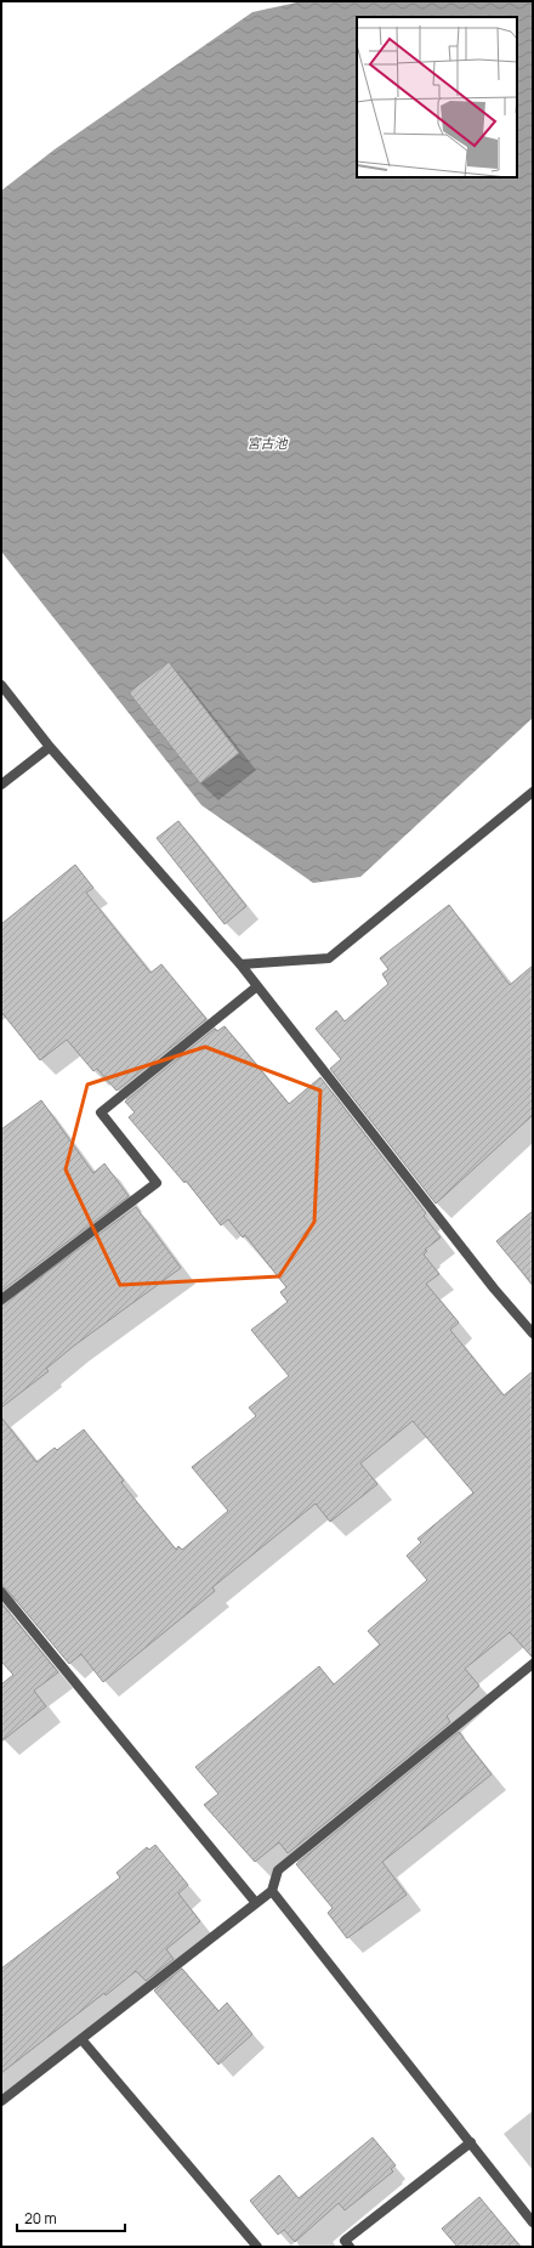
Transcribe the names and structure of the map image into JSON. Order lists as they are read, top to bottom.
{
  "water": ["宮古池"],
  "scale_bar": "20 m"
}
